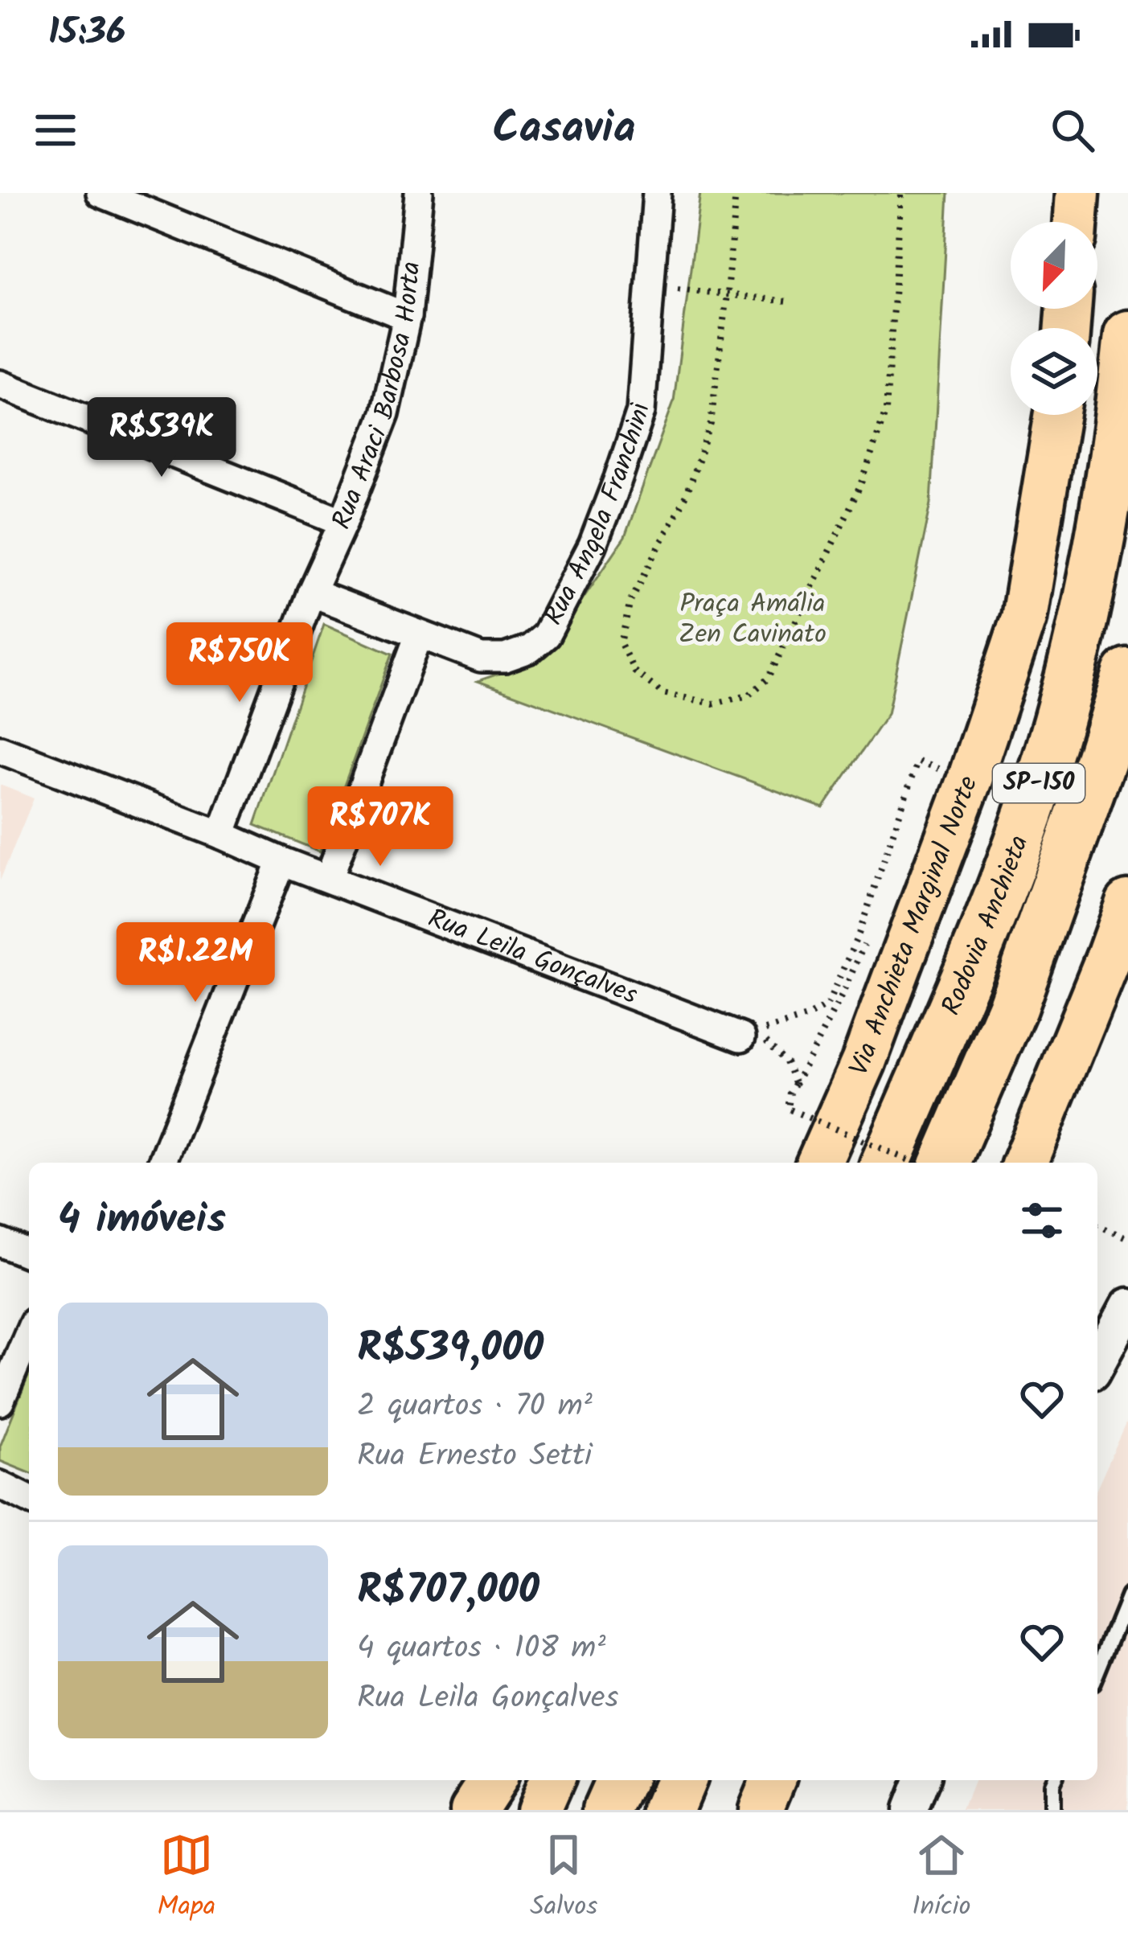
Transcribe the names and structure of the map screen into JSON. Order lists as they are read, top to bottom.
{
  "streets": {
    "highway": ["SP-150", "Via Anchieta Marginal Norte", "Rodovia Anchieta"],
    "street": ["Rua Araci Barbosa Horta", "Rua Angela Franchini", "Rua Leila Gonçalves"]
  },
  "crossings": [
    ["Rua Araci Barbosa Horta", "Rua Angela Franchini"],
    ["Rua Araci Barbosa Horta", "Rua Leila Gonçalves"]
  ],
  "parks": ["Praça Amália Zen Cavinato"],
  "north": "bottom left",
  "page": {
    "status": "15:36",
    "header": "Casavia",
    "price": [
      "R$539K",
      "R$750K",
      "R$707K",
      "R$1.22M"
    ],
    "heading": "4 imóveis",
    "list": [
      {
        "name": "R$539,000",
        "note": "2 quartos · 70 m² · Rua Ernesto Setti"
      },
      {
        "name": "R$707,000",
        "note": "4 quartos · 108 m² · Rua Leila Gonçalves"
      }
    ],
    "tabs": ["Mapa", "Salvos", "Início"]
  }
}
